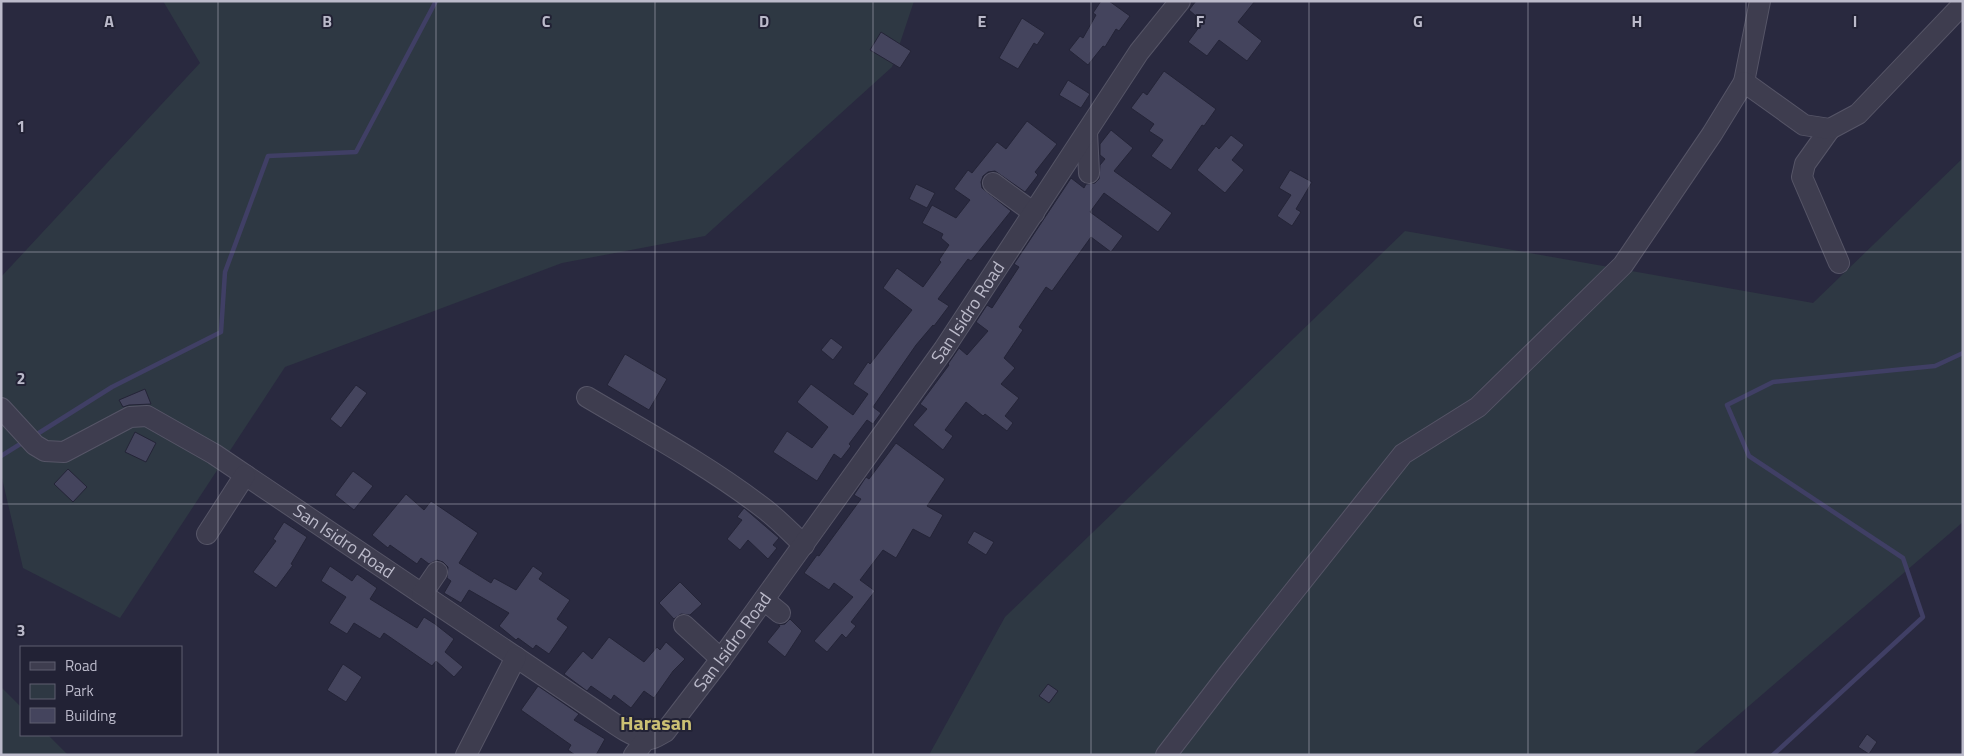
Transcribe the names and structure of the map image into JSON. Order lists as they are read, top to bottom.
{
  "streets": {
    "street": ["San Isidro Road"]
  },
  "districts": ["Harasan"],
  "legend": ["Road", "Park", "Building"],
  "grid": {
    "columns": [
      "A",
      "B",
      "C",
      "D",
      "E",
      "F",
      "G",
      "H",
      "I"
    ],
    "rows": ["1", "2", "3"]
  }
}
